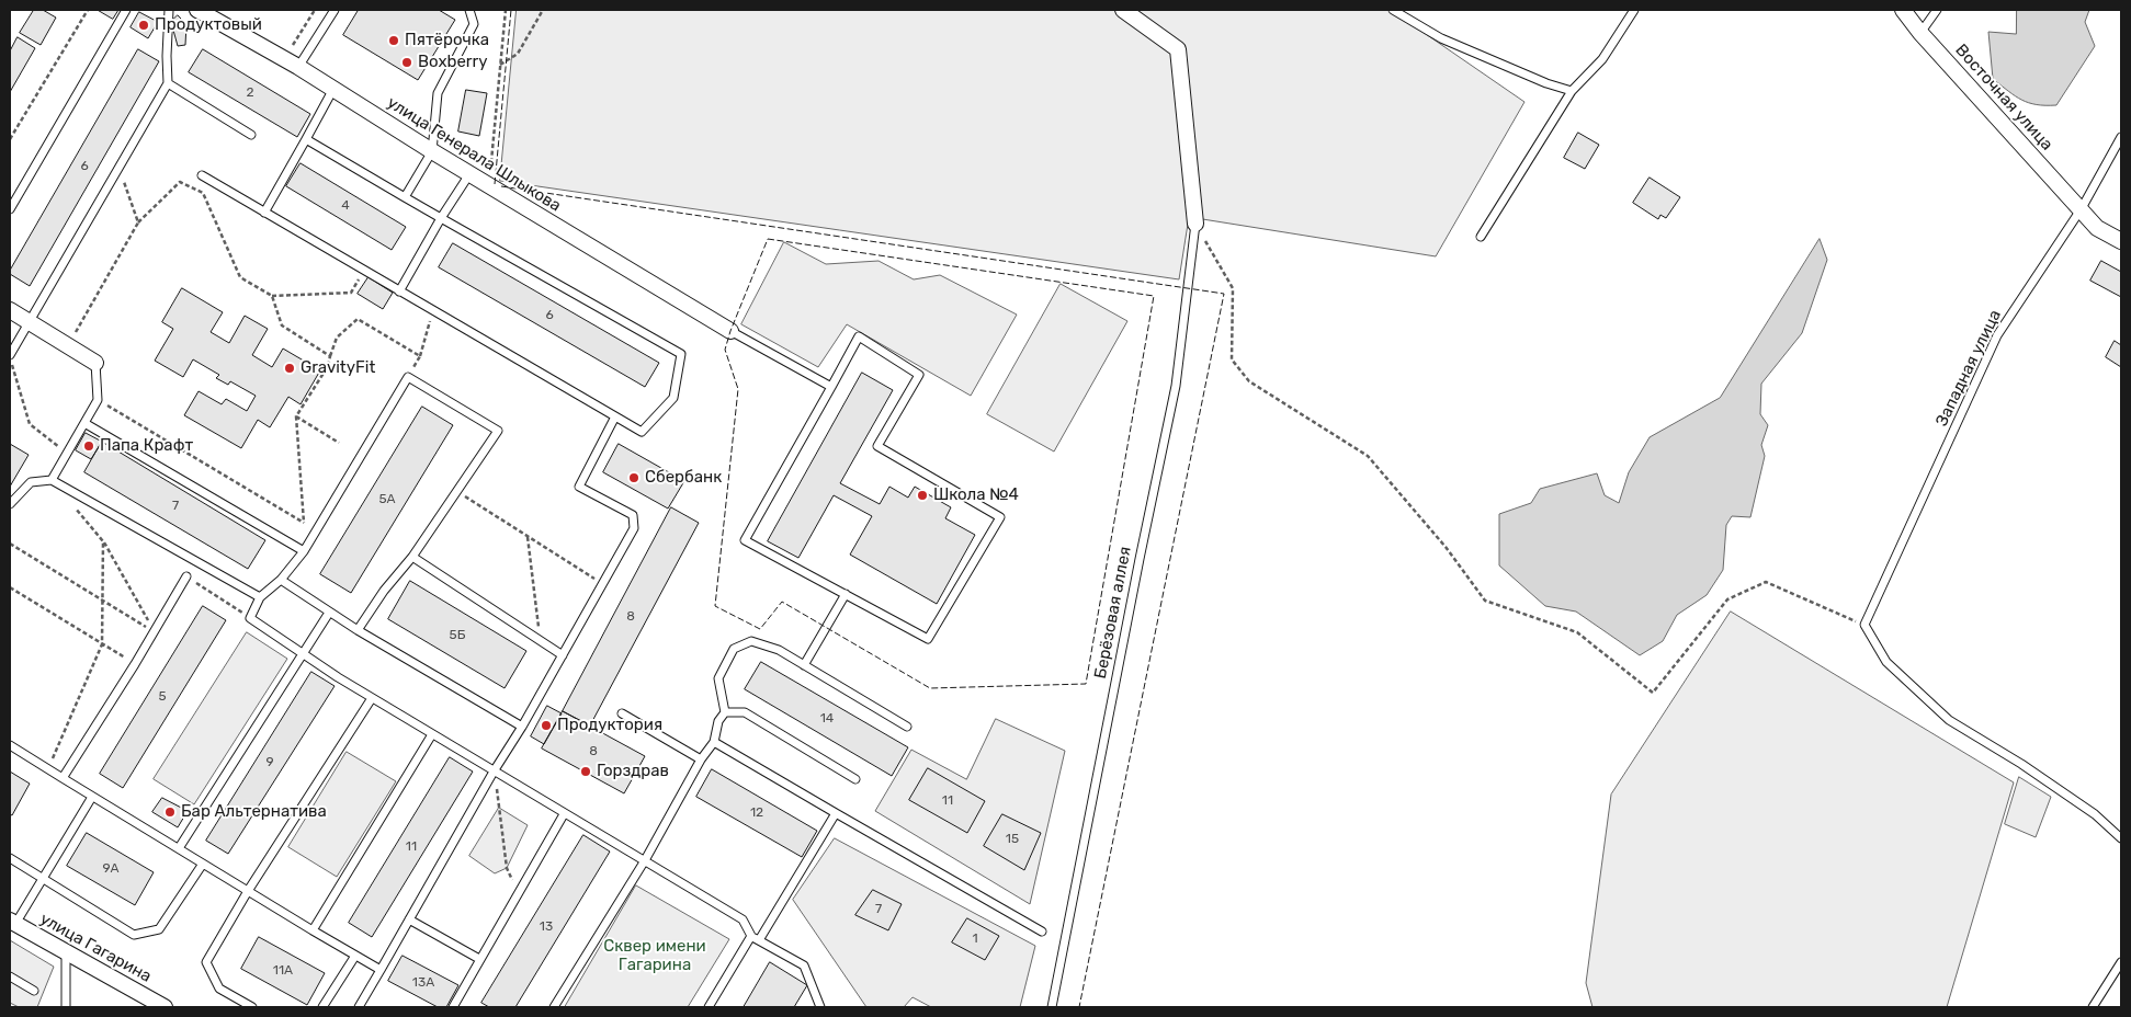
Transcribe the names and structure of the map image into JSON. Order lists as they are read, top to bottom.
{
  "streets": {
    "street": ["Восточная улица", "улица Генерала Шлыкова", "улица Гагарина"],
    "lane": ["Западная улица", "Берёзовая аллея"]
  },
  "crossings": [
    ["Восточная улица", "Западная улица"]
  ],
  "parks": ["Сквер имени Гагарина"],
  "places": [
    "Продуктовый",
    "Пятёрочка",
    "Boxberry",
    "GravityFit",
    "Папа Крафт",
    "Сбербанк",
    "Школа №4",
    "Продуктория",
    "Горздрав",
    "Бар Альтернатива"
  ],
  "house_numbers": [
    "2",
    "6",
    "4",
    "6",
    "5А",
    "7",
    "8",
    "5Б",
    "5",
    "14",
    "8",
    "9",
    "11",
    "12",
    "15",
    "11",
    "9А",
    "7",
    "13",
    "1",
    "11А",
    "13А"
  ]
}
